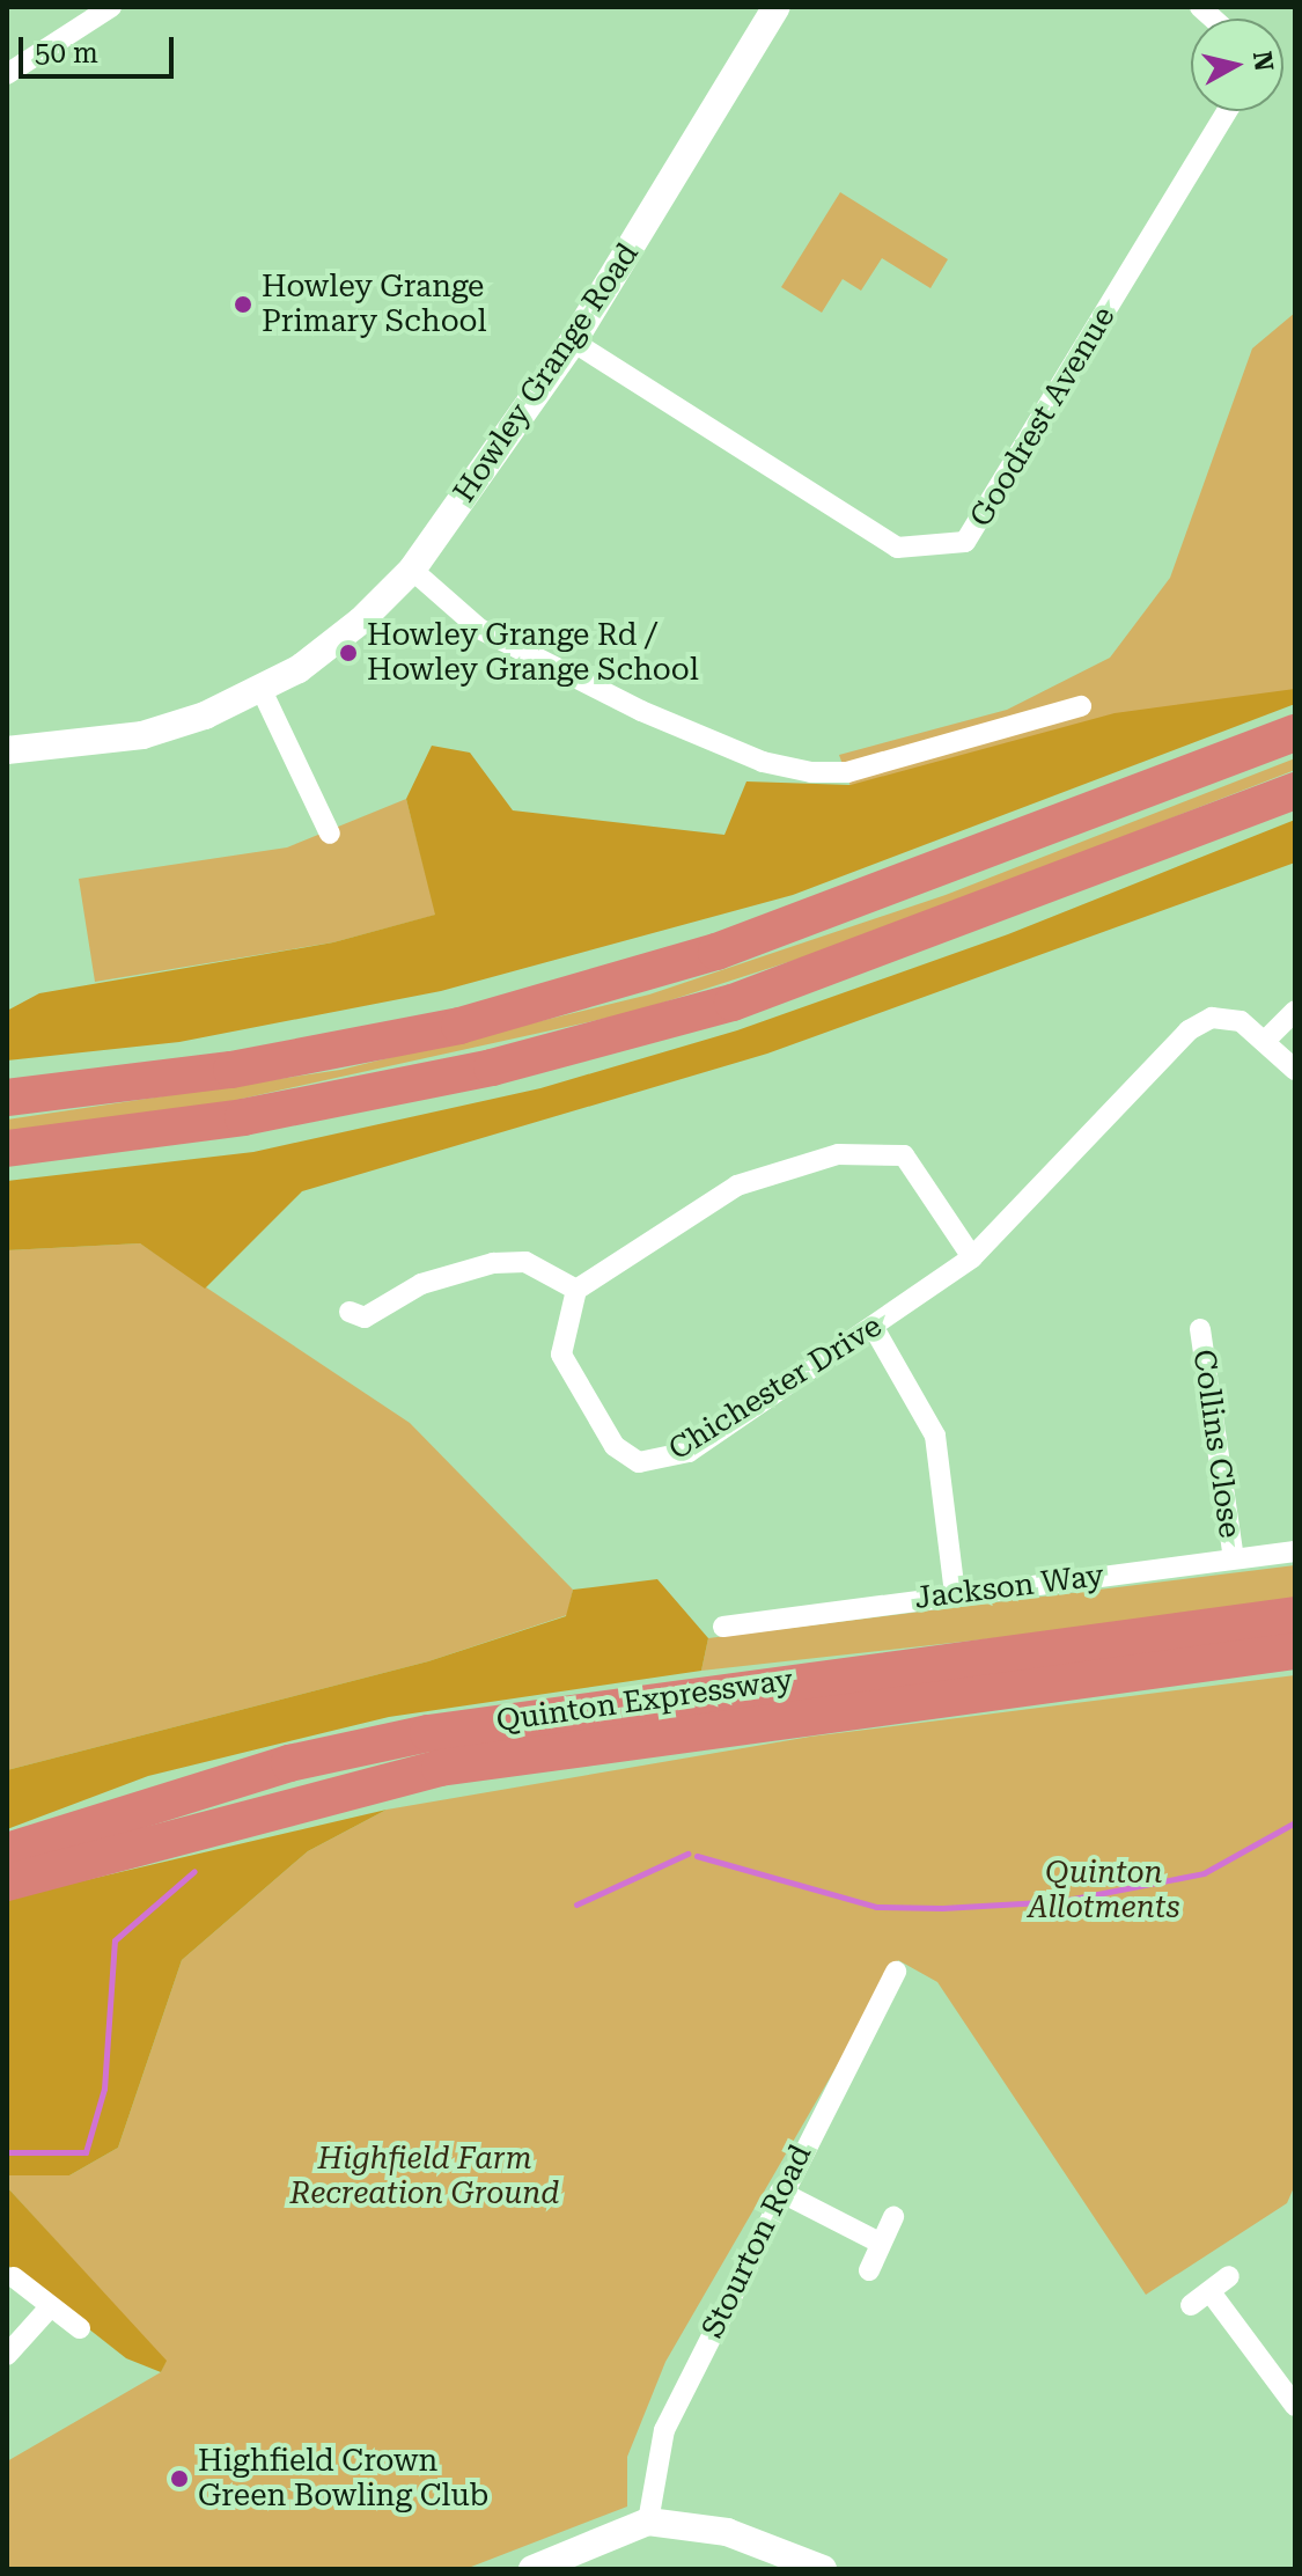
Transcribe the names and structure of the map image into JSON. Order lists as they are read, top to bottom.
{
  "streets": {
    "highway": ["Quinton Expressway"],
    "street": [
      "Howley Grange Road",
      "Goodrest Avenue",
      "Chichester Drive",
      "Collins Close",
      "Jackson Way",
      "Stourton Road"
    ]
  },
  "crossings": [
    ["Howley Grange Road", "Goodrest Avenue"],
    ["Collins Close", "Jackson Way"]
  ],
  "parks": ["Quinton Allotments", "Highfield Farm Recreation Ground"],
  "places": ["Howley Grange Primary School", "Howley Grange Rd / Howley Grange School", "Highfield Crown Green Bowling Club"],
  "scale_bar": "50 m",
  "north": "right"
}
